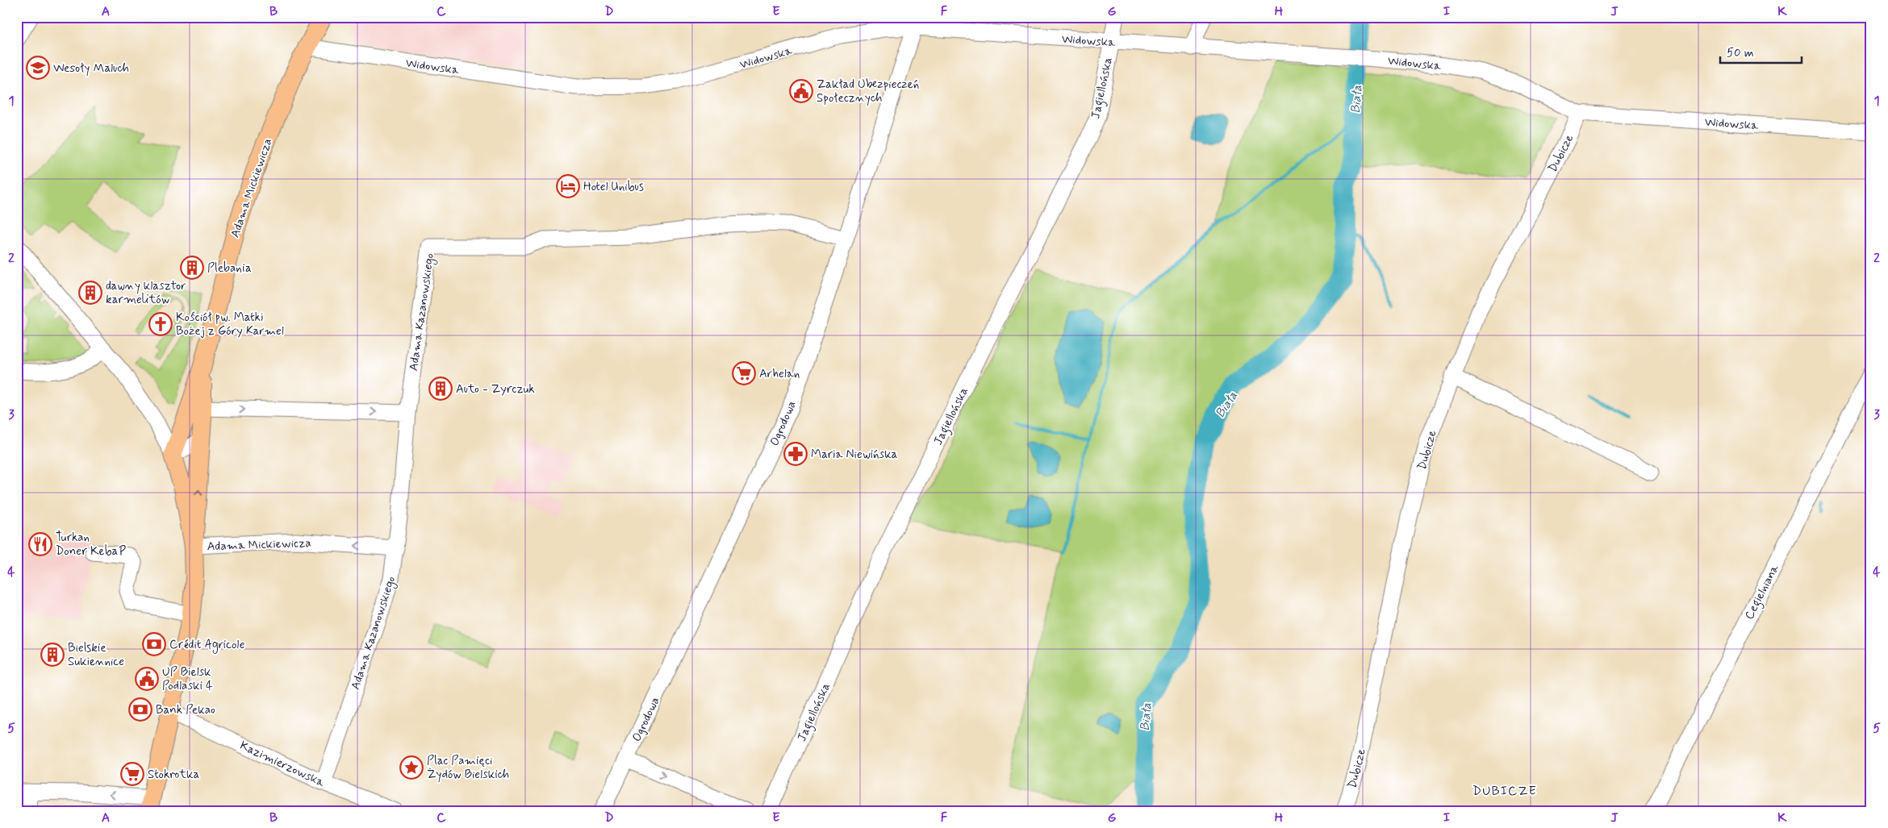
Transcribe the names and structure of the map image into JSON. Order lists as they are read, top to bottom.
{
  "streets": {
    "main road": ["Adama Mickiewicza"],
    "street": [
      "Widowska",
      "Jagiellońska",
      "Dubicze",
      "Adama Kazanowskiego",
      "Ogrodowa",
      "Cegielniana",
      "Kazimierzowska"
    ]
  },
  "crossings": [
    ["Widowska", "Jagiellońska"],
    ["Widowska", "Dubicze"],
    ["Widowska", "Adama Mickiewicza"],
    ["Widowska", "Ogrodowa"],
    ["Adama Mickiewicza", "Adama Kazanowskiego"],
    ["Adama Mickiewicza", "Kazimierzowska"],
    ["Adama Kazanowskiego", "Ogrodowa"],
    ["Adama Kazanowskiego", "Kazimierzowska"]
  ],
  "districts": ["DUBICZE"],
  "water": ["Biała"],
  "places": {
    "school or university": ["Wesoły Maluch"],
    "public building": ["Zakład Ubezpieczeń Społecznych", "UP Bielsk Podlaski 4"],
    "hotel": ["Hotel Unibus"],
    "building": [
      "Plebania",
      "dawny klasztor karmelitów",
      "Auto - Zyrczuk",
      "Bielskie Sukiennice"
    ],
    "church": ["Kościół pw. Matki Bożej z Góry Karmel"],
    "supermarket": ["Arhelan", "Stokrotka"],
    "pharmacy": ["Maria Niewińska"],
    "restaurant": ["Turkan Doner KebaP"],
    "bank": ["Crédit Agricole", "Bank Pekao"],
    "place": ["Plac Pamięci Żydów Bielskich"]
  },
  "scale_bar": "50 m",
  "grid": {
    "columns": [
      "A",
      "B",
      "C",
      "D",
      "E",
      "F",
      "G",
      "H",
      "I",
      "J",
      "K"
    ],
    "rows": [
      "1",
      "2",
      "3",
      "4",
      "5"
    ]
  }
}
